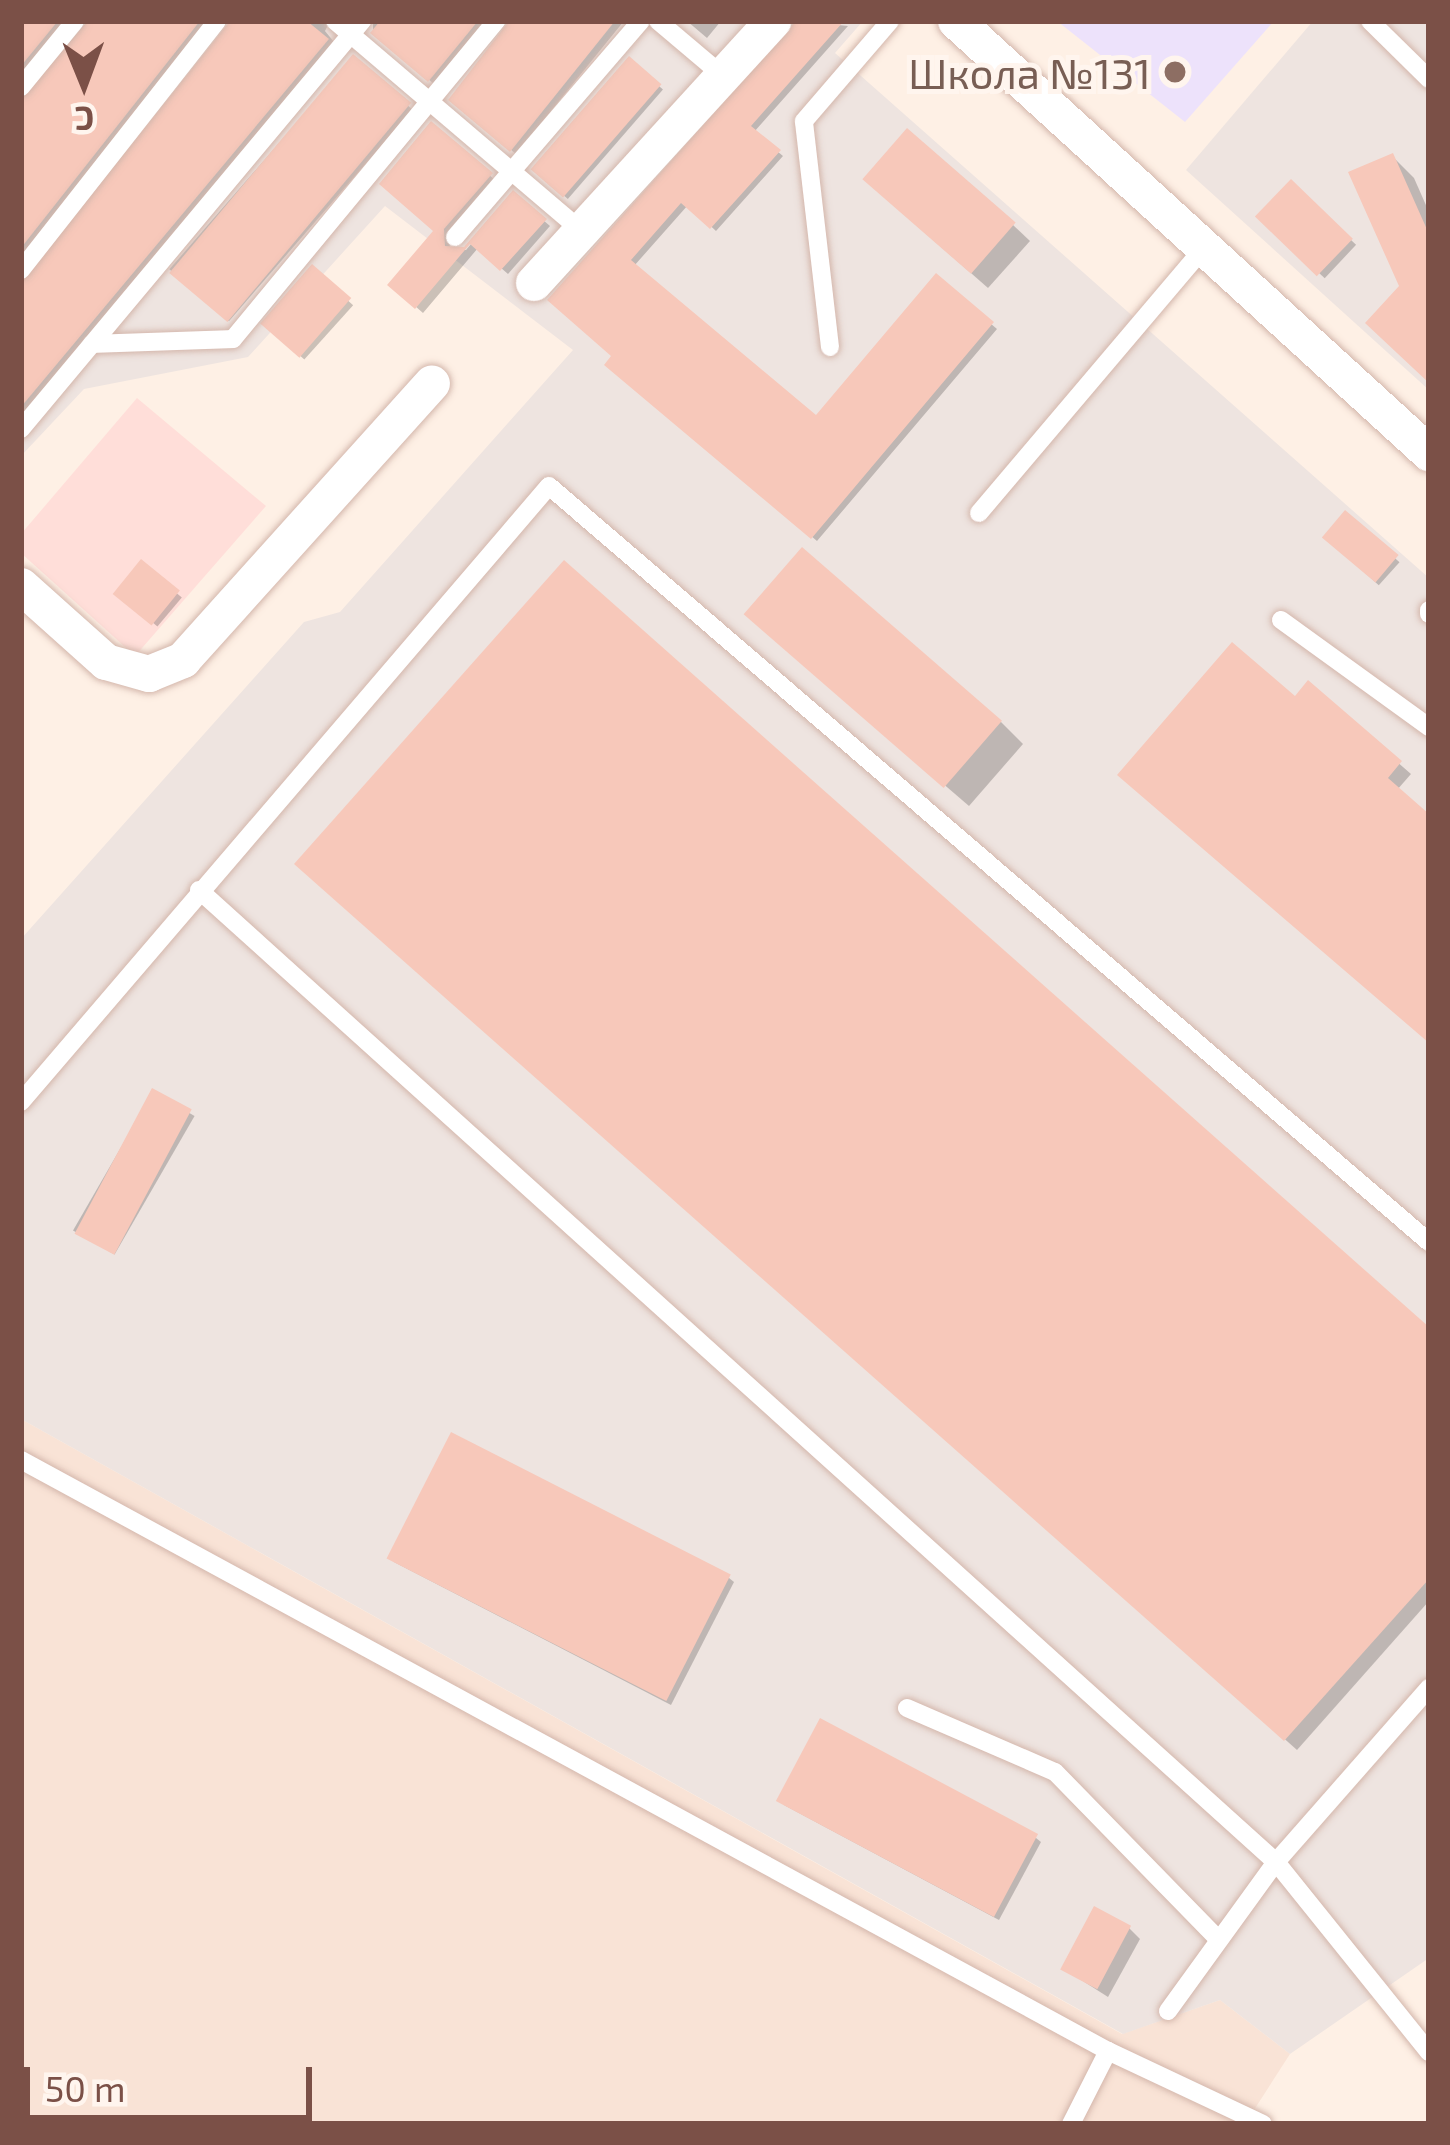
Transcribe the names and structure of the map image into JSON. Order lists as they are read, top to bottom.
{
  "places": ["Школа №131"],
  "scale_bar": "50 m",
  "north": "bottom"
}
